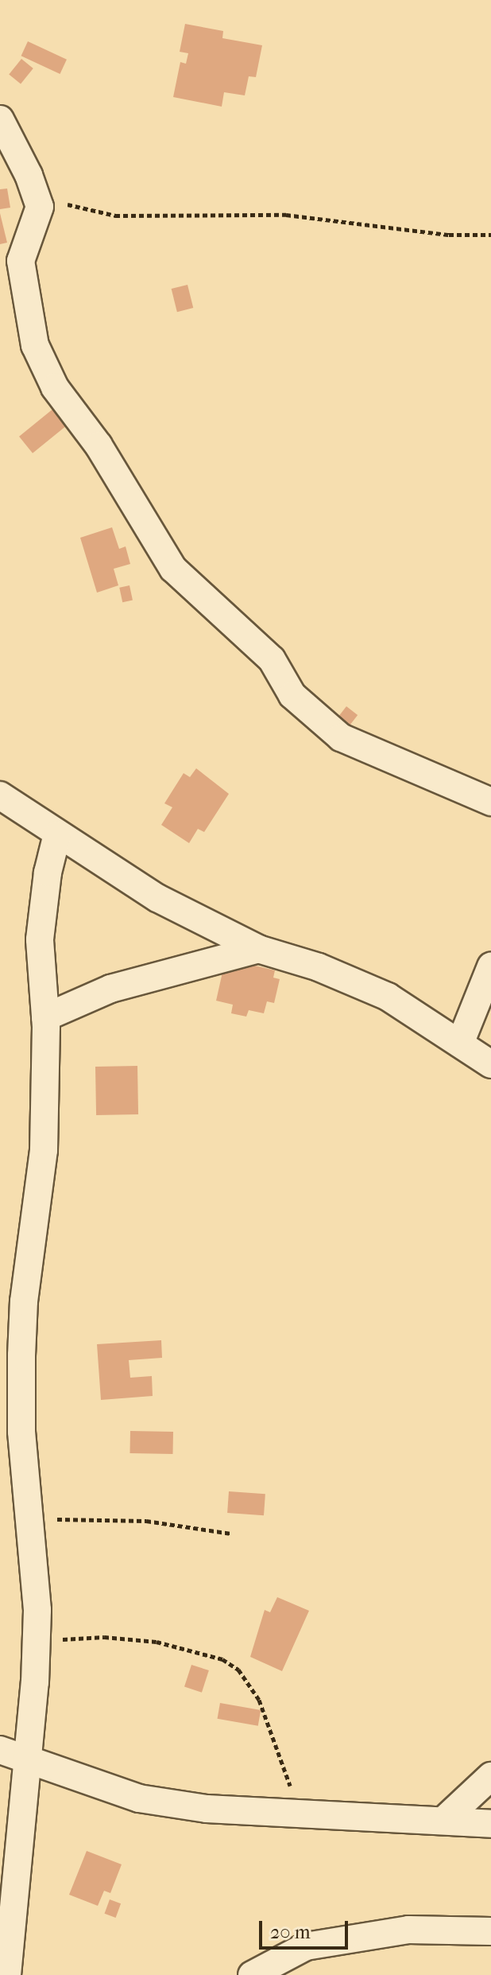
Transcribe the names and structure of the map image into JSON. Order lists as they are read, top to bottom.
{
  "scale_bar": "20 m"
}
